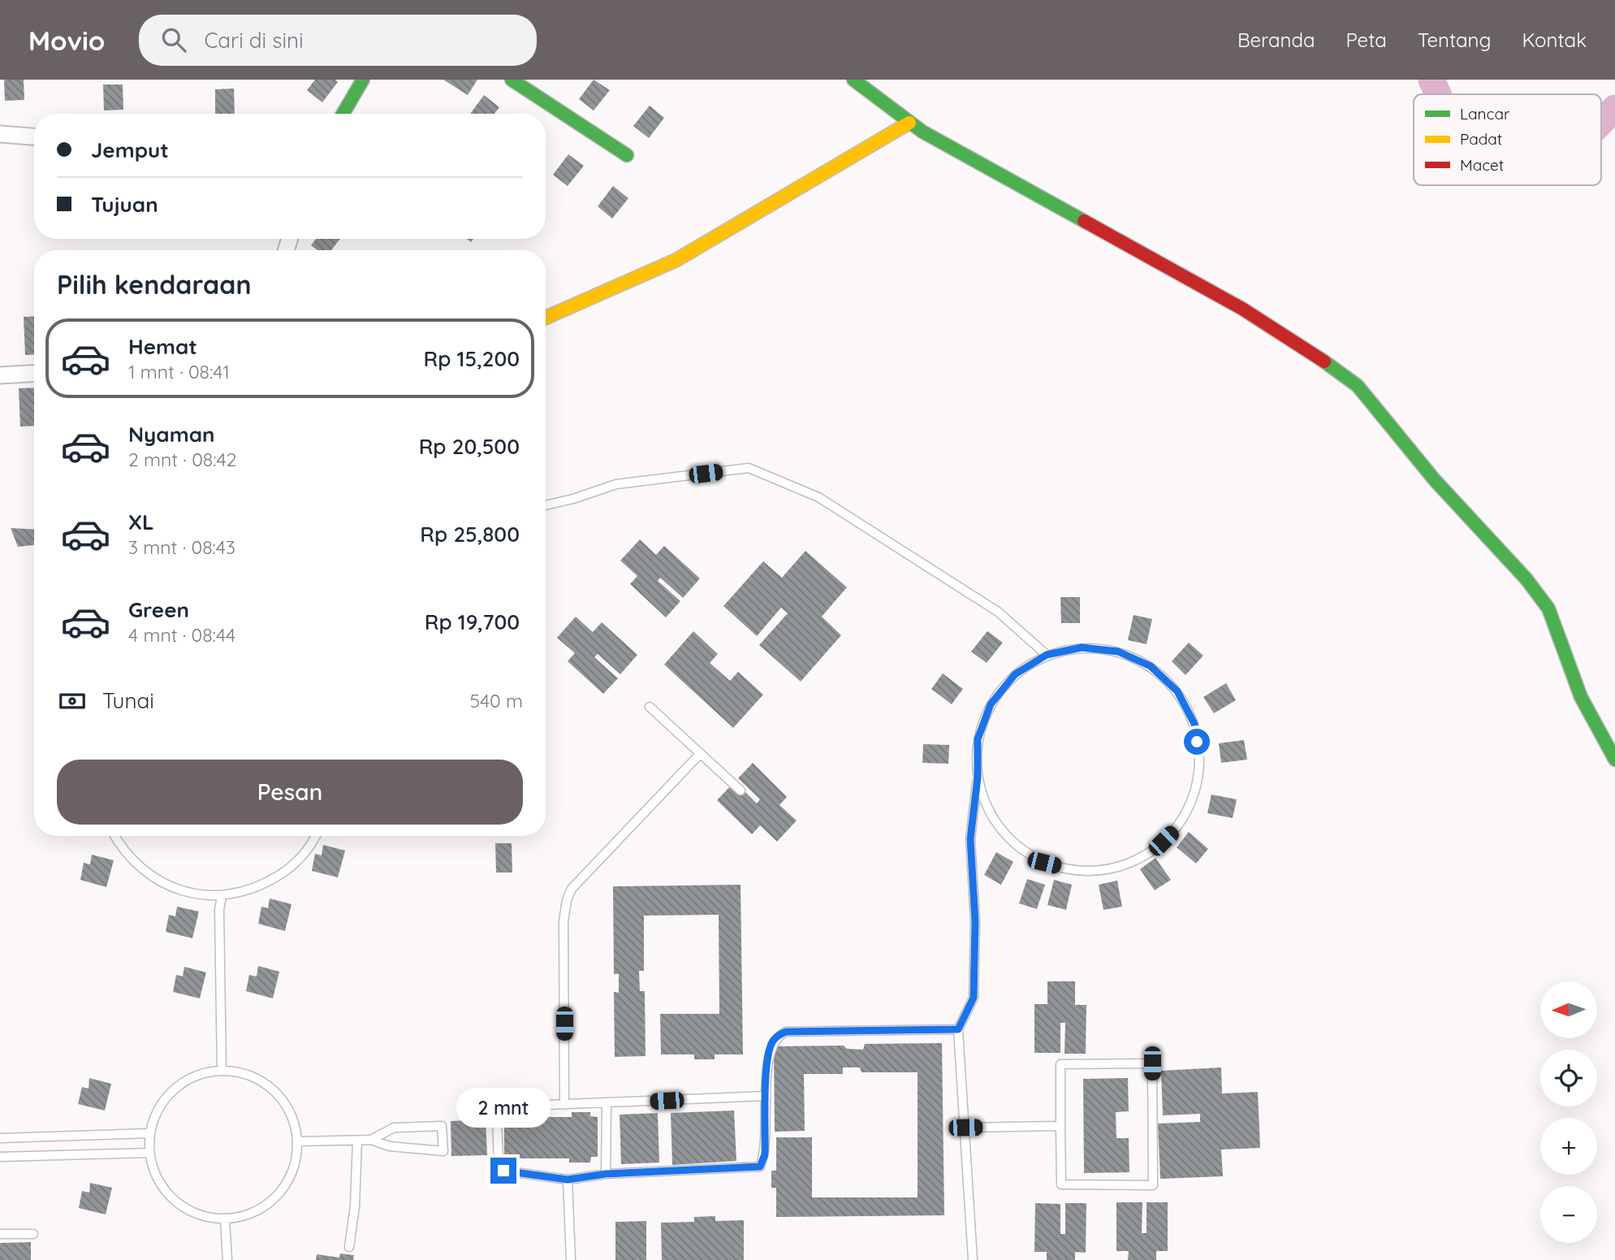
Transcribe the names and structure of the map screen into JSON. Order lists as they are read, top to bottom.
{
  "legend": ["Lancar", "Padat", "Macet"],
  "north": "left",
  "page": {
    "header": "Movio",
    "search": "Cari di sini",
    "nav": [
      "Beranda",
      "Peta",
      "Tentang",
      "Kontak"
    ],
    "banner": ["Jemput", "Tujuan"],
    "heading": "Pilih kendaraan",
    "list": [
      {
        "name": "Hemat",
        "note": "1 mnt · 08:41",
        "value": "Rp 15,200"
      },
      {
        "name": "Nyaman",
        "note": "2 mnt · 08:42",
        "value": "Rp 20,500"
      },
      {
        "name": "XL",
        "note": "3 mnt · 08:43",
        "value": "Rp 25,800"
      },
      {
        "name": "Green",
        "note": "4 mnt · 08:44",
        "value": "Rp 19,700"
      }
    ],
    "pay": ["Tunai", "540 m"],
    "buttons": "Pesan",
    "map_buttons": ["+", "−"],
    "bubble": "2 mnt"
  }
}
